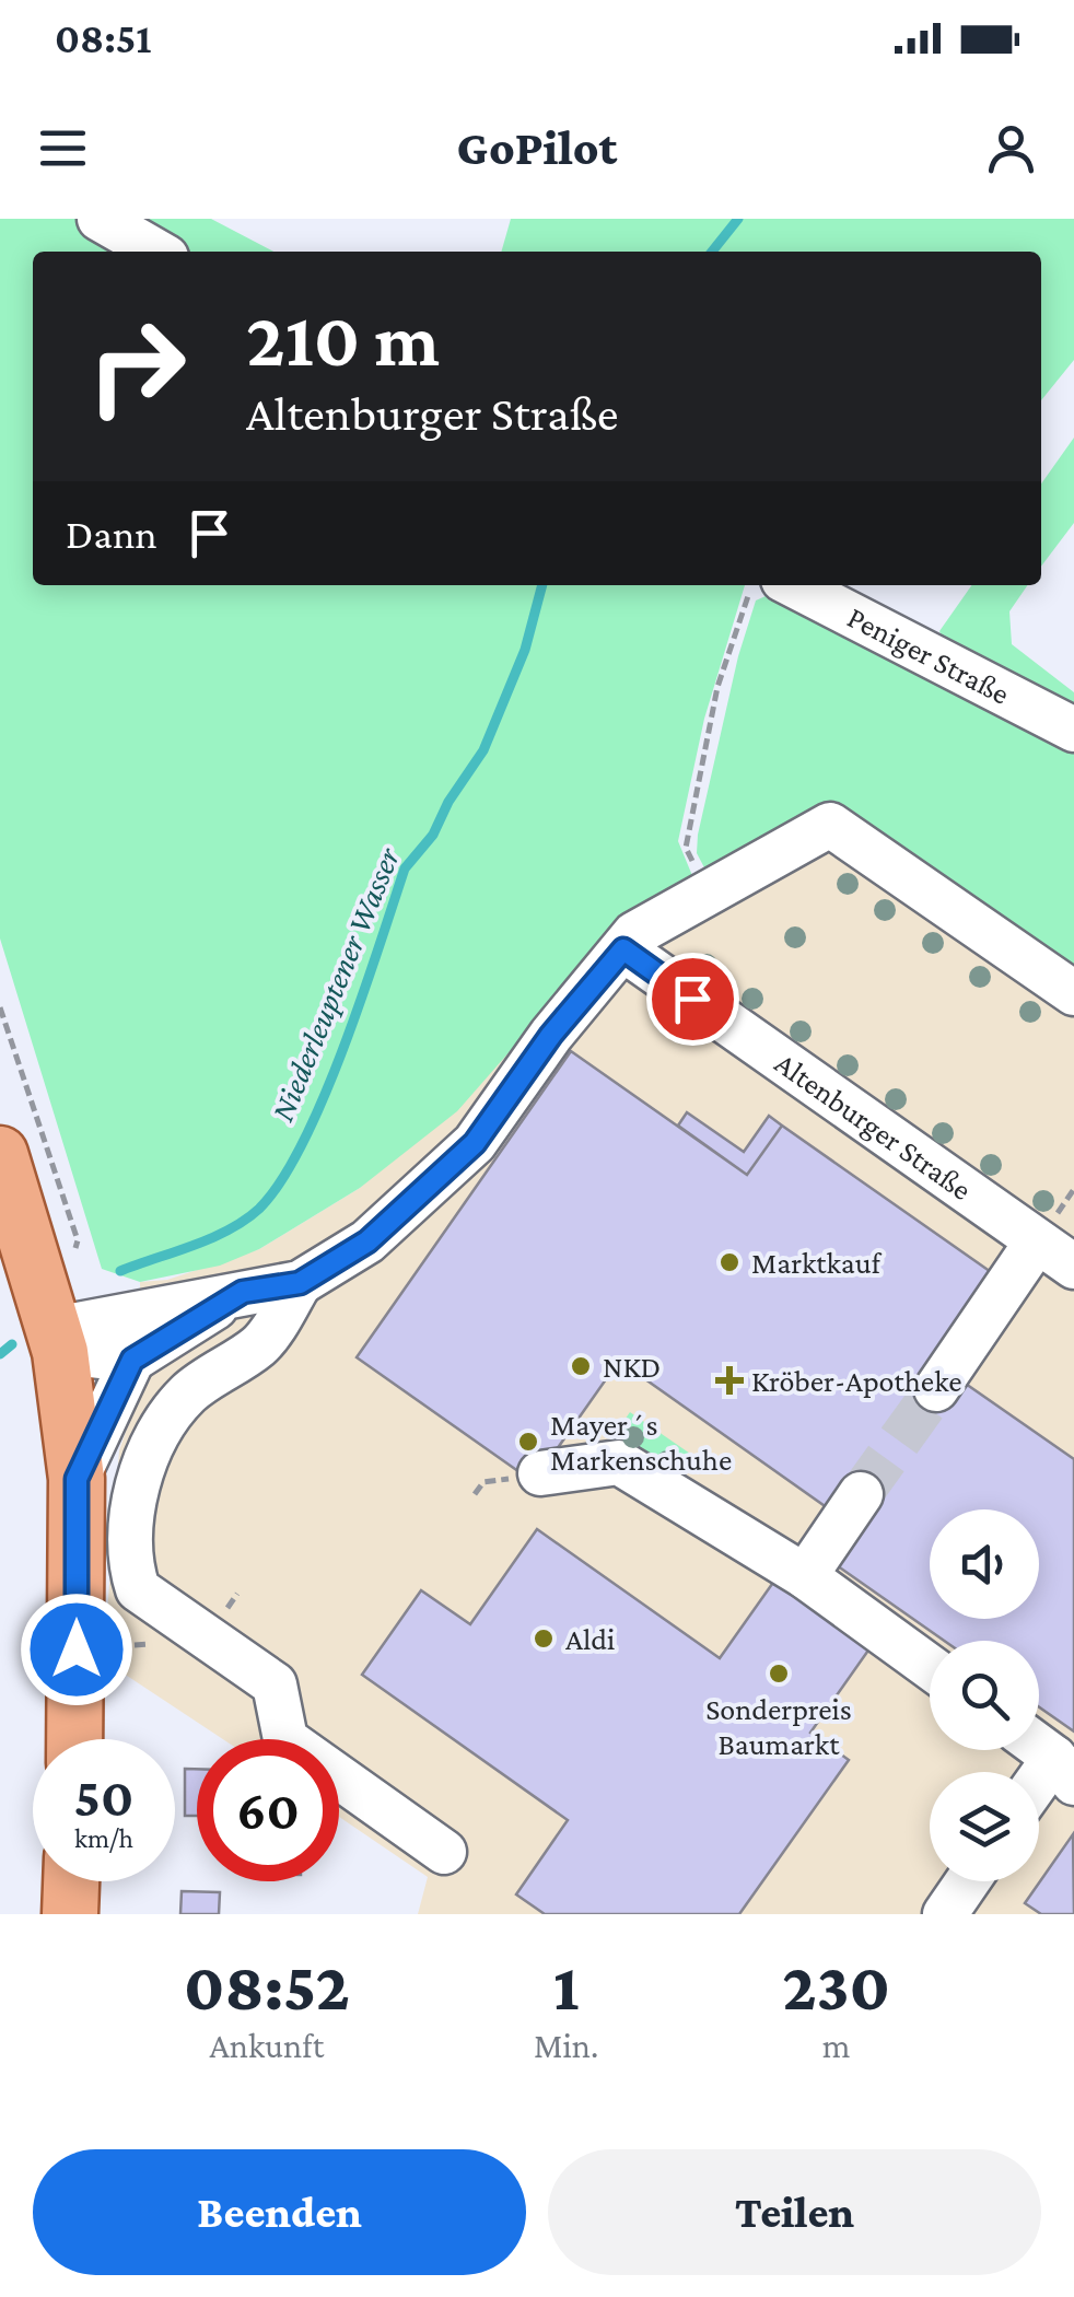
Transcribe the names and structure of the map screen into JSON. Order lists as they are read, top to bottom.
{
  "streets": {
    "street": ["Peniger Straße", "Altenburger Straße"]
  },
  "water": ["Niederleuptener Wasser"],
  "places": {
    "other": [
      "Marktkauf",
      "NKD",
      "Mayer´s Markenschuhe",
      "Aldi",
      "Sonderpreis Baumarkt"
    ],
    "health": ["Kröber-Apotheke"]
  },
  "page": {
    "status": "08:51",
    "header": "GoPilot",
    "turn": ["210 m", "Altenburger Straße"],
    "then": "Dann",
    "speed": "50 km/h",
    "limit": "60",
    "eta": [
      "08:52",
      "Ankunft",
      "1",
      "Min.",
      "230",
      "m"
    ],
    "buttons": ["Beenden", "Teilen"]
  }
}
